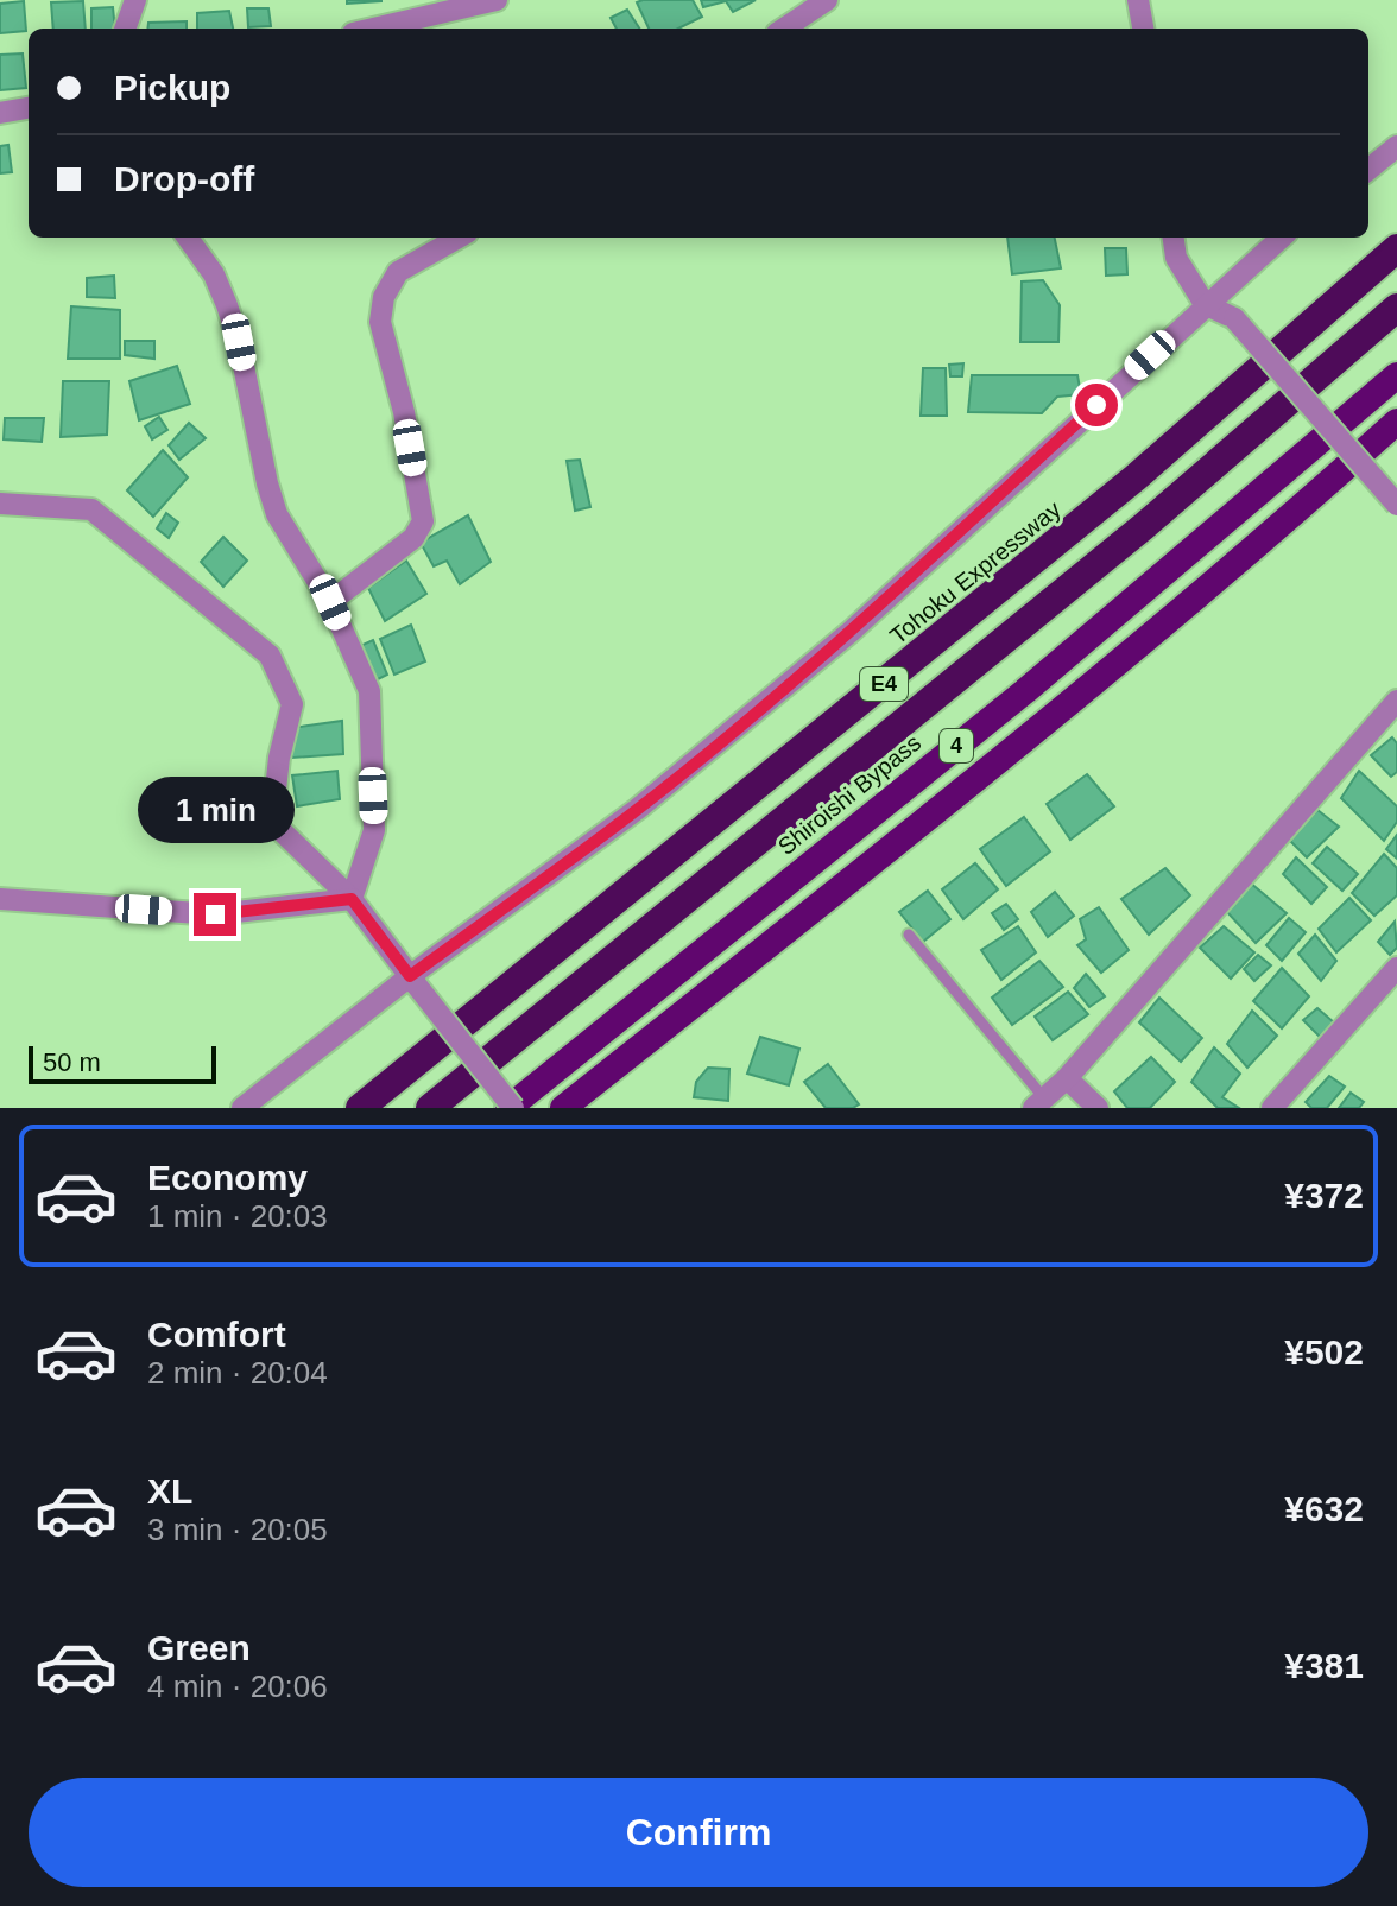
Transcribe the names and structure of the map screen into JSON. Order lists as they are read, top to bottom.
{
  "streets": {
    "highway": [
      "Tohoku Expressway",
      "E4",
      "4",
      "Shiroishi Bypass"
    ]
  },
  "scale_bar": "50 m",
  "page": {
    "banner": ["Pickup", "Drop-off"],
    "bubble": "1 min",
    "scale": "50 m",
    "list": [
      {
        "name": "Economy",
        "note": "1 min · 20:03",
        "value": "¥372"
      },
      {
        "name": "Comfort",
        "note": "2 min · 20:04",
        "value": "¥502"
      },
      {
        "name": "XL",
        "note": "3 min · 20:05",
        "value": "¥632"
      },
      {
        "name": "Green",
        "note": "4 min · 20:06",
        "value": "¥381"
      }
    ],
    "buttons": "Confirm"
  }
}
